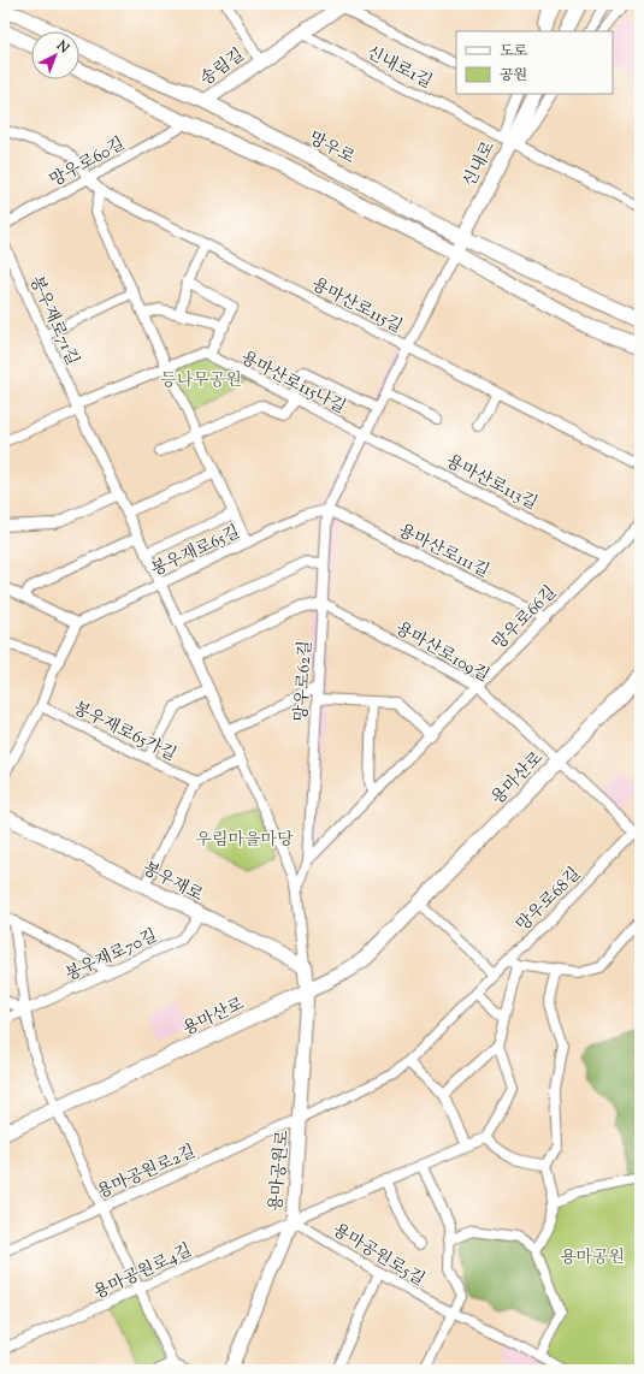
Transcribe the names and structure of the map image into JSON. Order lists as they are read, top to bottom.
{
  "streets": {
    "main road": ["망우로", "용마산로"],
    "street": [
      "송림길",
      "신내로1길",
      "망우로60길",
      "신내로",
      "용마산로115길",
      "봉우재로71길",
      "용마산로115나길",
      "용마산로113길",
      "봉우재로65길",
      "용마산로111길",
      "망우로66길",
      "용마산로109길",
      "망우로62길",
      "봉우재로65가길",
      "봉우재로",
      "망우로68길",
      "봉우재로70길",
      "용마공원로2길",
      "용마공원로",
      "용마공원로5길",
      "용마공원로4길"
    ]
  },
  "crossings": [
    ["송림길", "신내로1길"],
    ["송림길", "망우로"],
    ["신내로1길", "신내로"],
    ["망우로", "신내로"],
    ["망우로60길", "용마산로115길"],
    ["신내로", "망우로62길"],
    ["용마산로115길", "망우로62길"],
    ["봉우재로71길", "봉우재로65길"],
    ["봉우재로71길", "망우로62길"],
    ["용마산로115나길", "용마산로113길"],
    ["용마산로115나길", "망우로62길"],
    ["용마산로113길", "망우로66길"],
    ["용마산로113길", "망우로62길"],
    ["봉우재로65길", "용마산로111길"],
    ["봉우재로65길", "망우로62길"],
    ["용마산로111길", "망우로66길"],
    ["용마산로111길", "망우로62길"],
    ["망우로66길", "용마산로109길"],
    ["망우로66길", "망우로62길"],
    ["용마산로109길", "망우로62길"],
    ["용마산로109길", "용마산로"],
    ["망우로62길", "봉우재로"],
    ["용마산로", "망우로68길"],
    ["용마산로", "용마공원로"],
    ["봉우재로", "봉우재로70길"],
    ["망우로68길", "용마공원로2길"],
    ["망우로68길", "용마공원로"],
    ["용마공원로2길", "용마공원로"],
    ["용마공원로", "용마공원로5길"],
    ["용마공원로", "용마공원로4길"],
    ["용마공원로5길", "용마공원로4길"]
  ],
  "parks": ["등나무공원", "우림마을마당", "용마공원"],
  "legend": ["도로", "공원"],
  "north": "top right"
}
